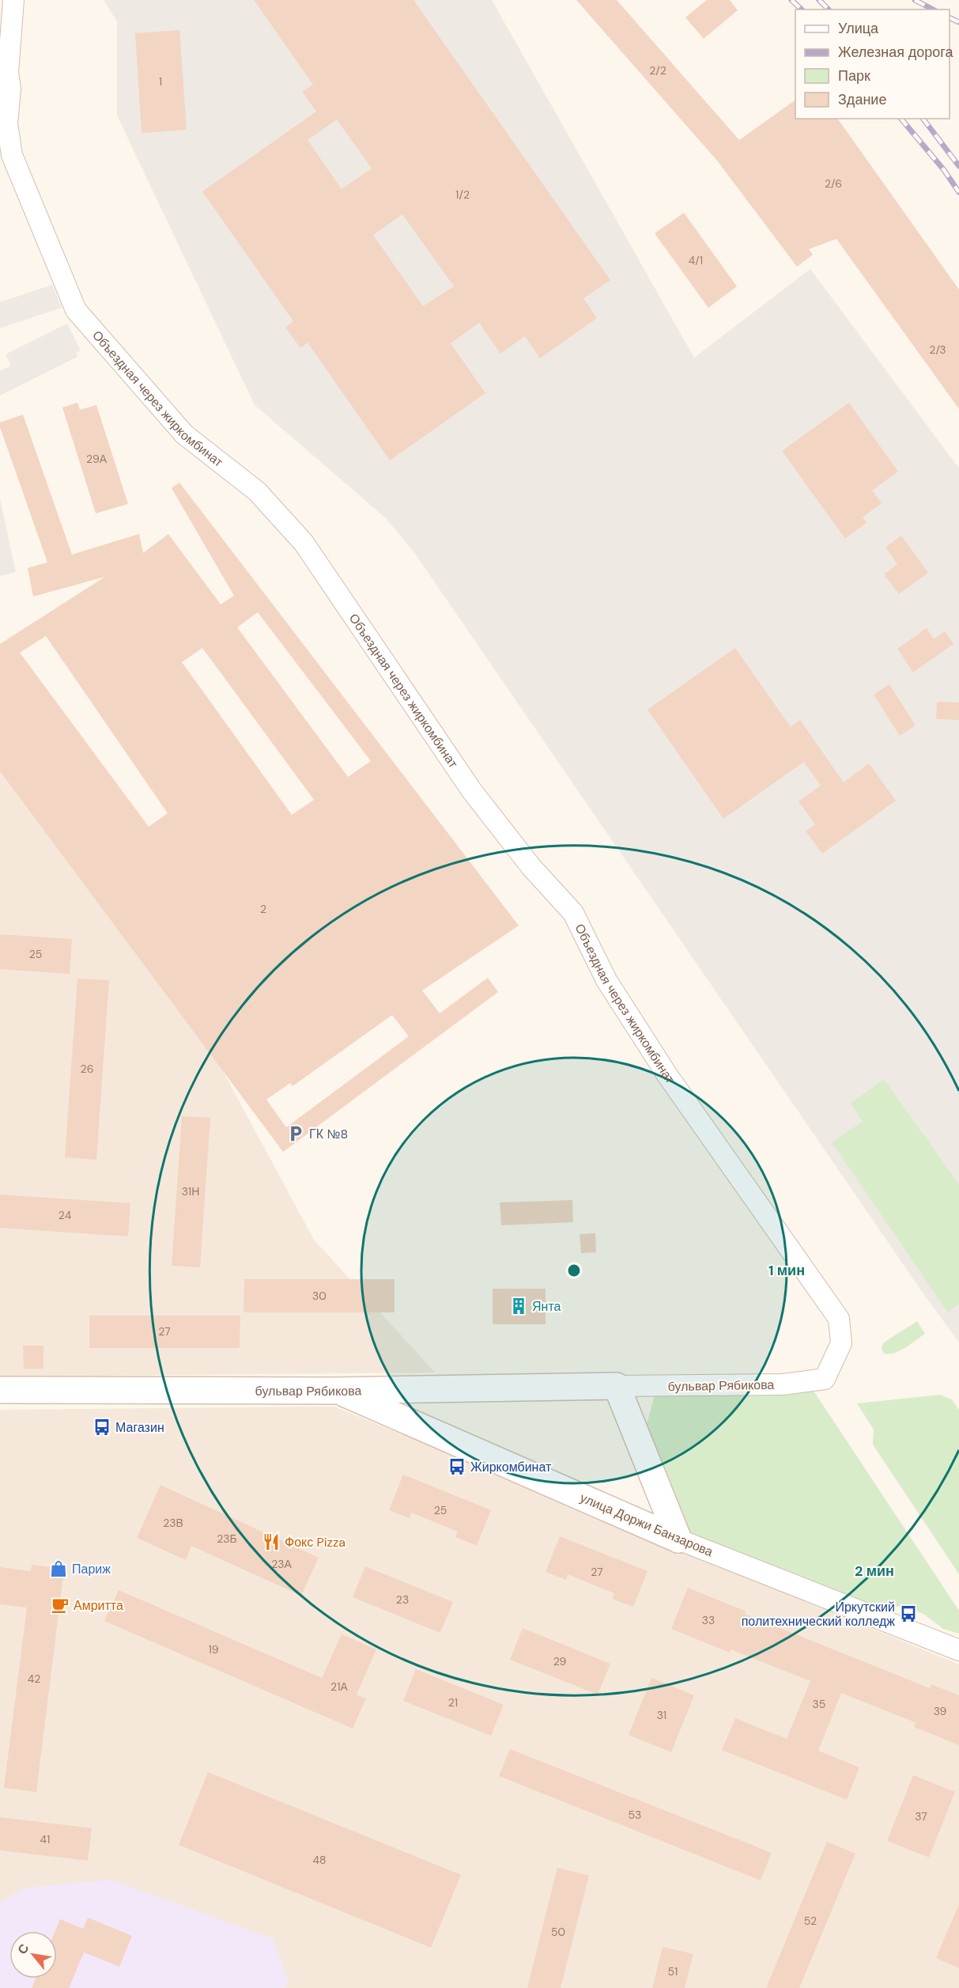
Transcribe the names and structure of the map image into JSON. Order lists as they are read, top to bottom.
{
  "streets": {
    "street": ["Объездная через жиркомбинат", "бульвар Рябикова", "улица Доржи Банзарова"]
  },
  "crossings": [
    ["Объездная через жиркомбинат", "бульвар Рябикова"],
    ["бульвар Рябикова", "улица Доржи Банзарова"]
  ],
  "places": {
    "parking": ["ГК №8"],
    "building": ["Янта"],
    "bus stop": ["Магазин", "Жиркомбинат", "Иркутский политехнический колледж"],
    "restaurant": ["Фокс Pizza"],
    "shop": ["Париж"],
    "cafe": ["Амритта"]
  },
  "house_numbers": [
    "2/2",
    "1",
    "2/6",
    "1/2",
    "4/1",
    "2/3",
    "29А",
    "2",
    "25",
    "26",
    "31Н",
    "24",
    "30",
    "27",
    "25",
    "23В",
    "23Б",
    "23А",
    "27",
    "23",
    "33",
    "19",
    "29",
    "42",
    "21А",
    "21",
    "35",
    "39",
    "31",
    "53",
    "37",
    "41",
    "48",
    "52",
    "50",
    "51"
  ],
  "legend": [
    "Улица",
    "Железная дорога",
    "Парк",
    "Здание"
  ],
  "north": "top left",
  "rings": ["1 мин", "2 мин"]
}
